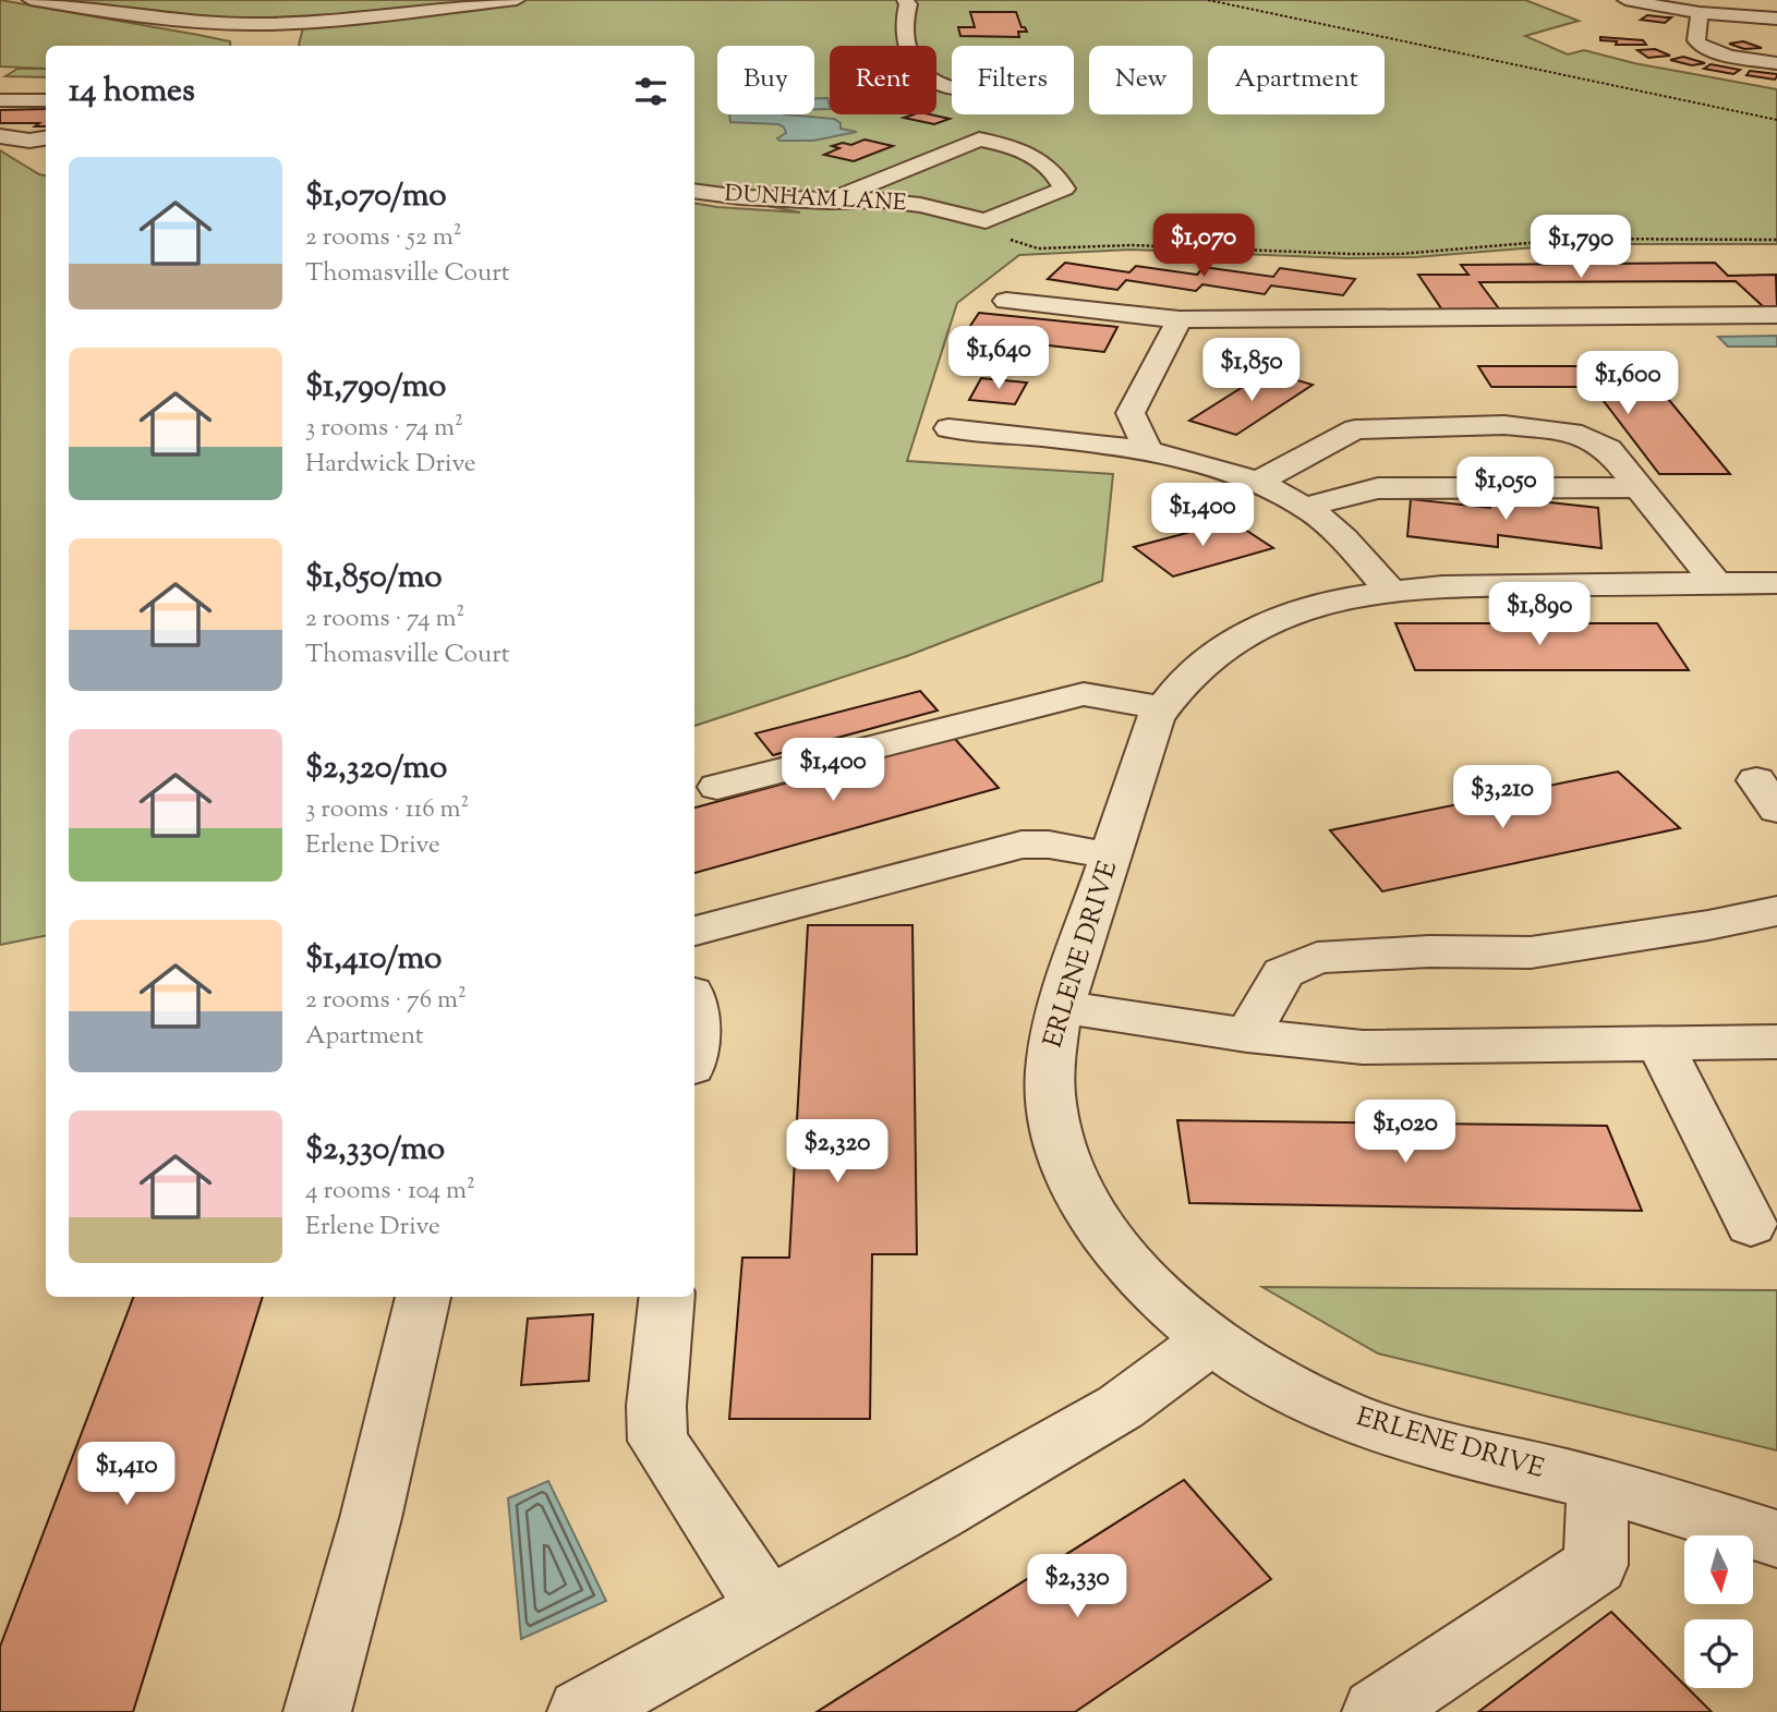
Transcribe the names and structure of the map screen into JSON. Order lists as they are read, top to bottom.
{
  "streets": {
    "street": ["DUNHAM LANE", "ERLENE DRIVE"]
  },
  "north": "bottom",
  "page": {
    "chip": [
      "Buy",
      "Rent",
      "Filters",
      "New",
      "Apartment"
    ],
    "heading": "14 homes",
    "list": [
      {
        "name": "$1,070/mo",
        "note": "2 rooms · 52 m² · Thomasville Court"
      },
      {
        "name": "$1,790/mo",
        "note": "3 rooms · 74 m² · Hardwick Drive"
      },
      {
        "name": "$1,850/mo",
        "note": "2 rooms · 74 m² · Thomasville Court"
      },
      {
        "name": "$2,320/mo",
        "note": "3 rooms · 116 m² · Erlene Drive"
      },
      {
        "name": "$1,410/mo",
        "note": "2 rooms · 76 m² · Apartment"
      },
      {
        "name": "$2,330/mo",
        "note": "4 rooms · 104 m² · Erlene Drive"
      }
    ],
    "price": [
      "$1,070",
      "$1,790",
      "$1,640",
      "$1,850",
      "$1,600",
      "$1,050",
      "$1,400",
      "$1,890",
      "$1,400",
      "$3,210",
      "$1,020",
      "$2,320",
      "$1,410",
      "$2,330"
    ]
  }
}
